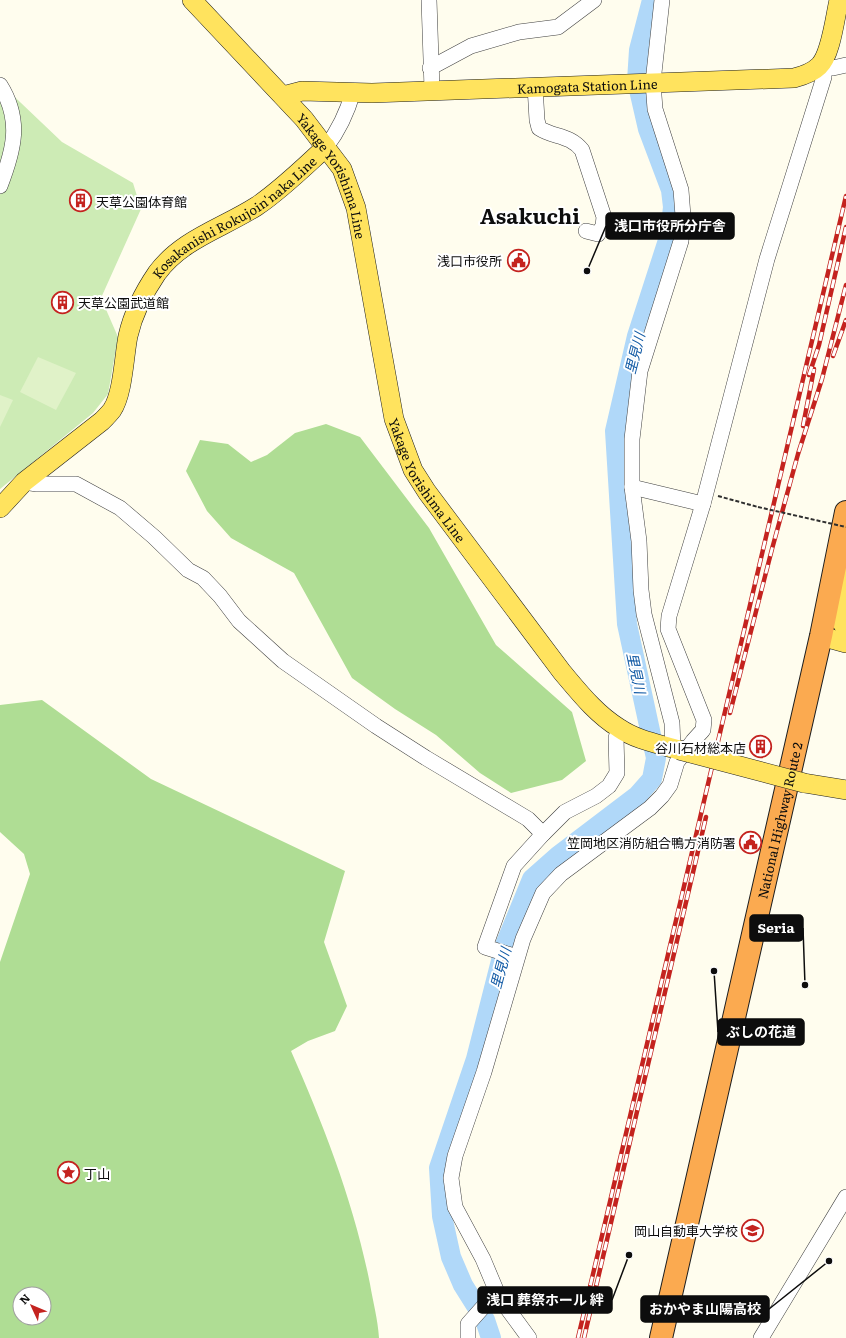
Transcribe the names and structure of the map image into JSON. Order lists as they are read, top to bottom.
{
  "streets": {
    "highway": ["National Highway Route 2"],
    "main road": ["Kamogata Station Line", "Yakage Yorishima Line"]
  },
  "crossings": [
    ["Kamogata Station Line", "Yakage Yorishima Line"]
  ],
  "districts": ["Asakuchi"],
  "water": ["里見川"],
  "places": {
    "building": ["天草公園体育館", "天草公園武道館", "谷川石材総本店"],
    "public building": ["浅口市役所", "笠岡地区消防組合鴨方消防署"],
    "other": [
      "浅口市役所分庁舎",
      "ぶしの花道",
      "Seria",
      "浅口 葬祭ホール 絆",
      "おかやま山陽高校"
    ],
    "place": ["丁山"],
    "school or university": ["岡山自動車大学校"]
  },
  "north": "top left"
}
